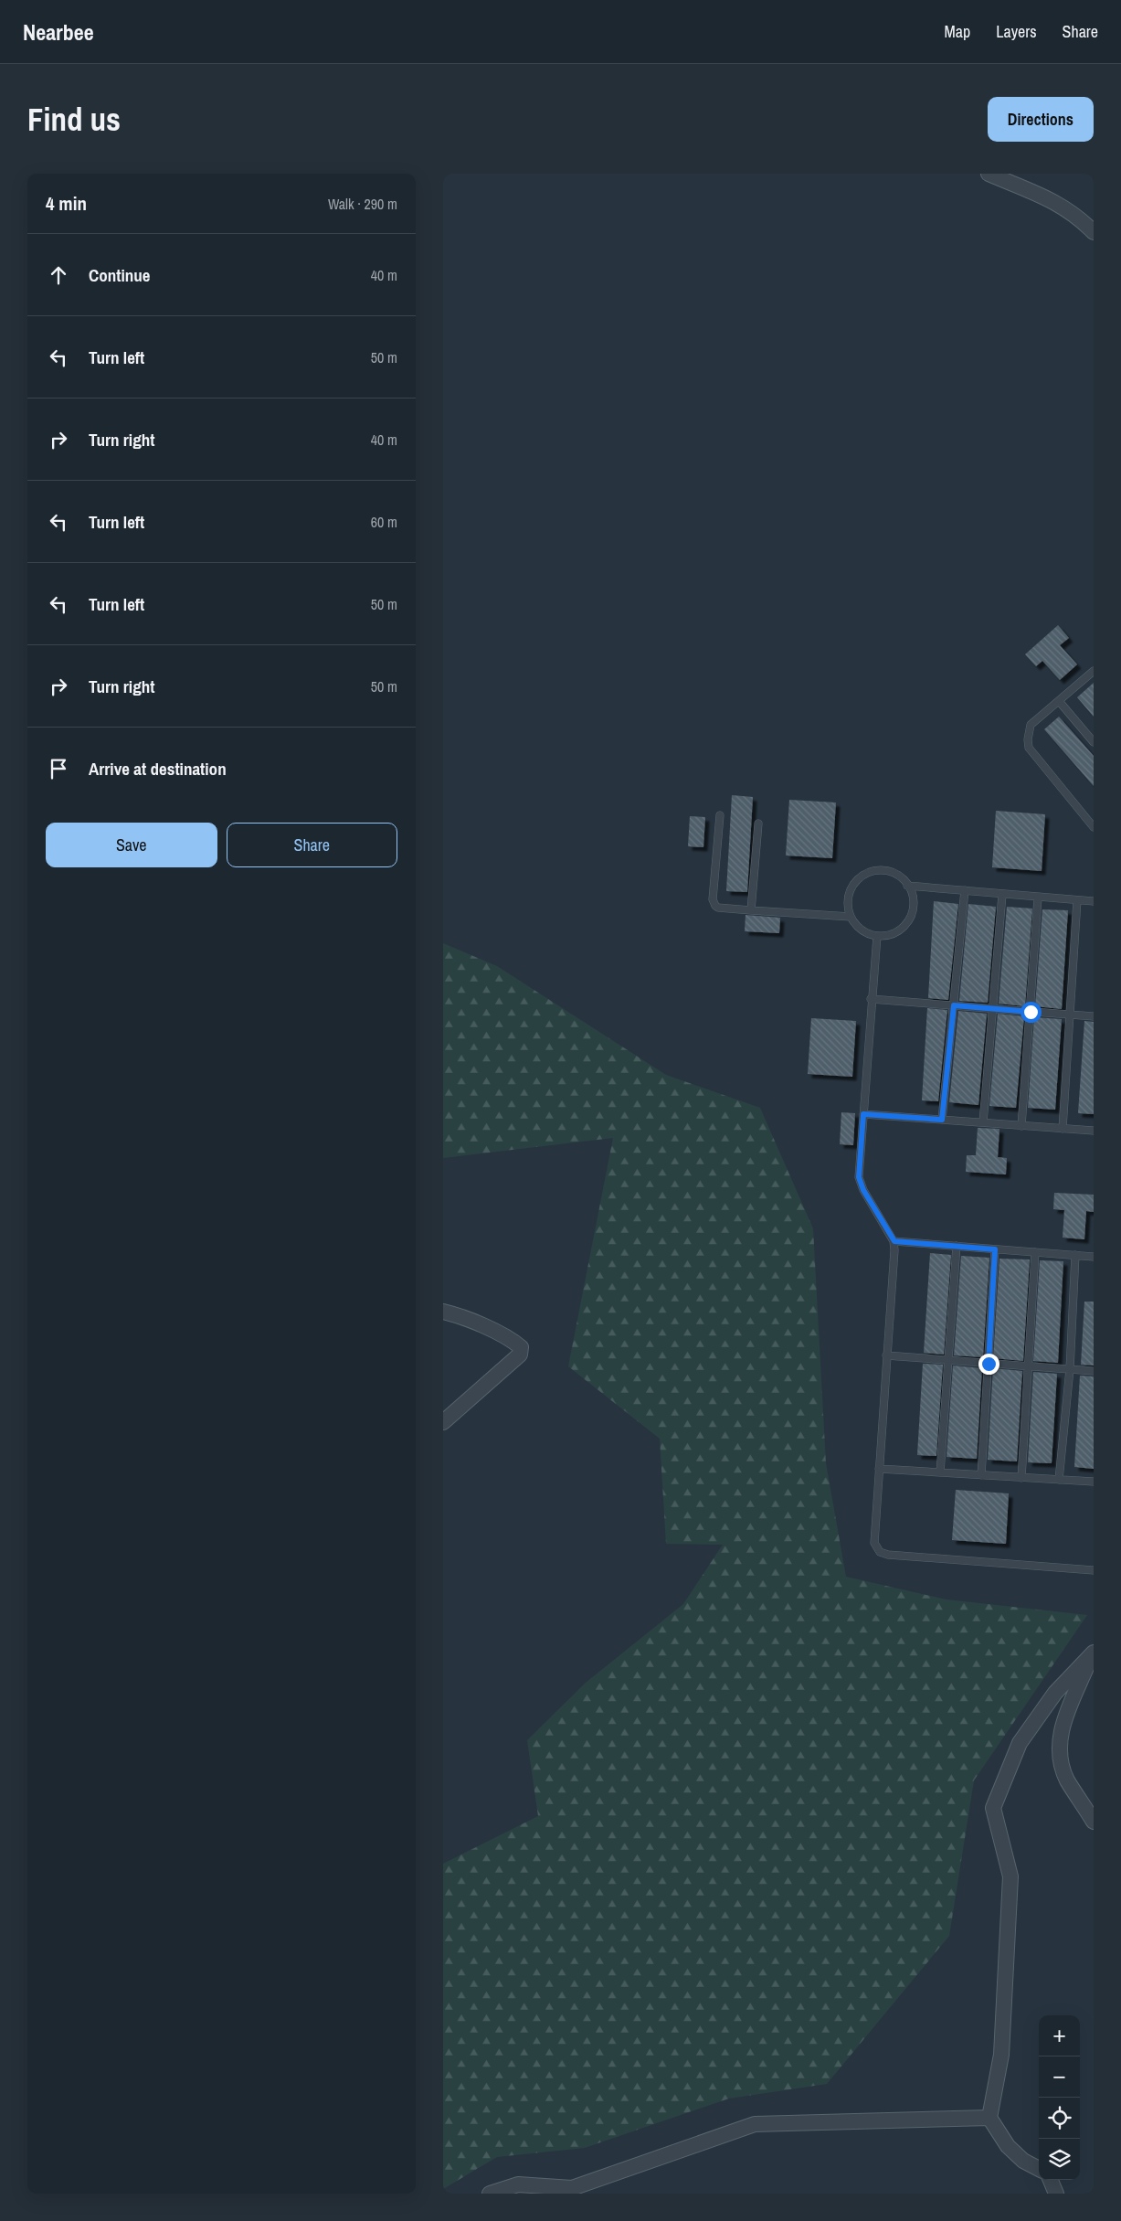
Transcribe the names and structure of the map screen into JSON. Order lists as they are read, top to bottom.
{
  "page": {
    "header": "Nearbee",
    "nav": ["Map", "Layers", "Share"],
    "buttons": [
      "Directions",
      ["Save", "Share"]
    ],
    "title": "Find us",
    "heading": ["4 min", "Walk · 290 m"],
    "list": [
      ["Continue", "40 m"],
      ["Turn left", "50 m"],
      ["Turn right", "40 m"],
      ["Turn left", "60 m"],
      ["Turn left", "50 m"],
      ["Turn right", "50 m"],
      "Arrive at destination"
    ],
    "map_buttons": ["+", "−"]
  }
}
